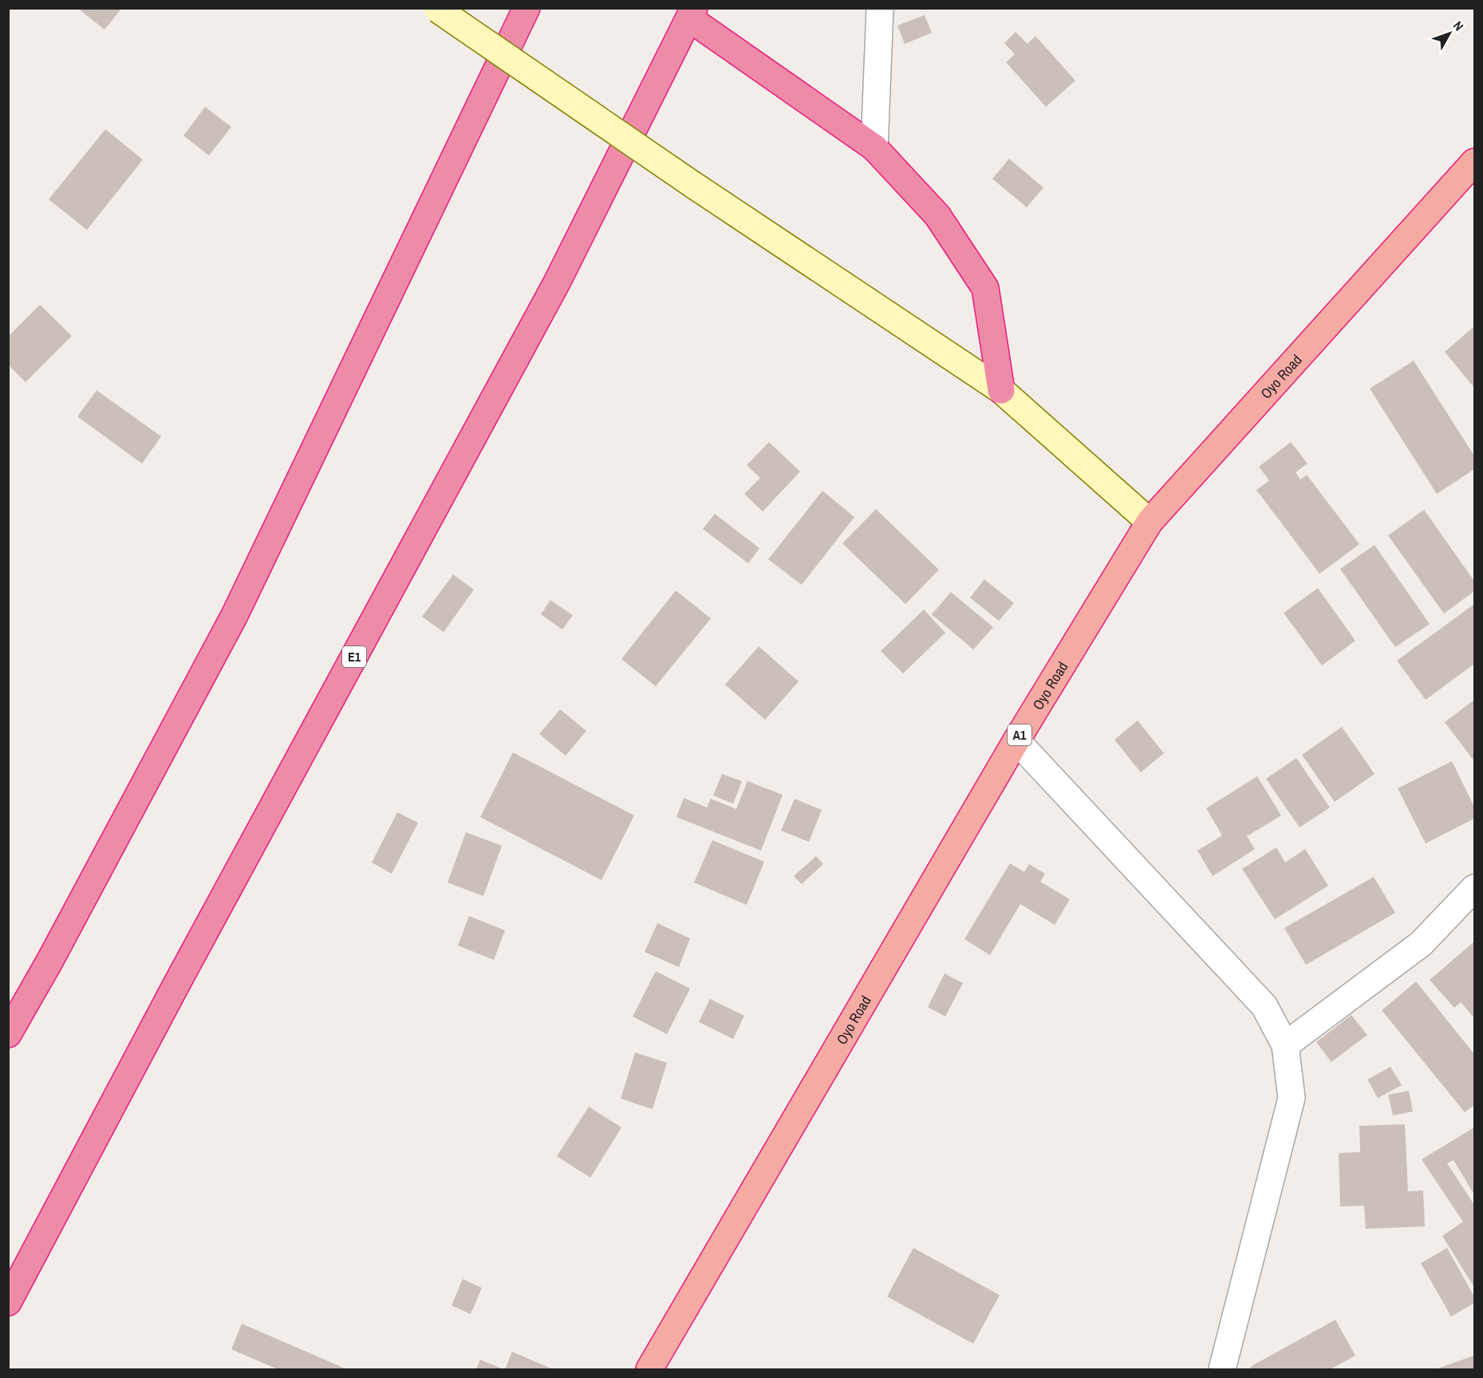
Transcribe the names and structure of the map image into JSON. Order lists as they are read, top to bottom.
{
  "streets": {
    "highway": ["Oyo Road", "E1", "A1"]
  },
  "north": "top right"
}
